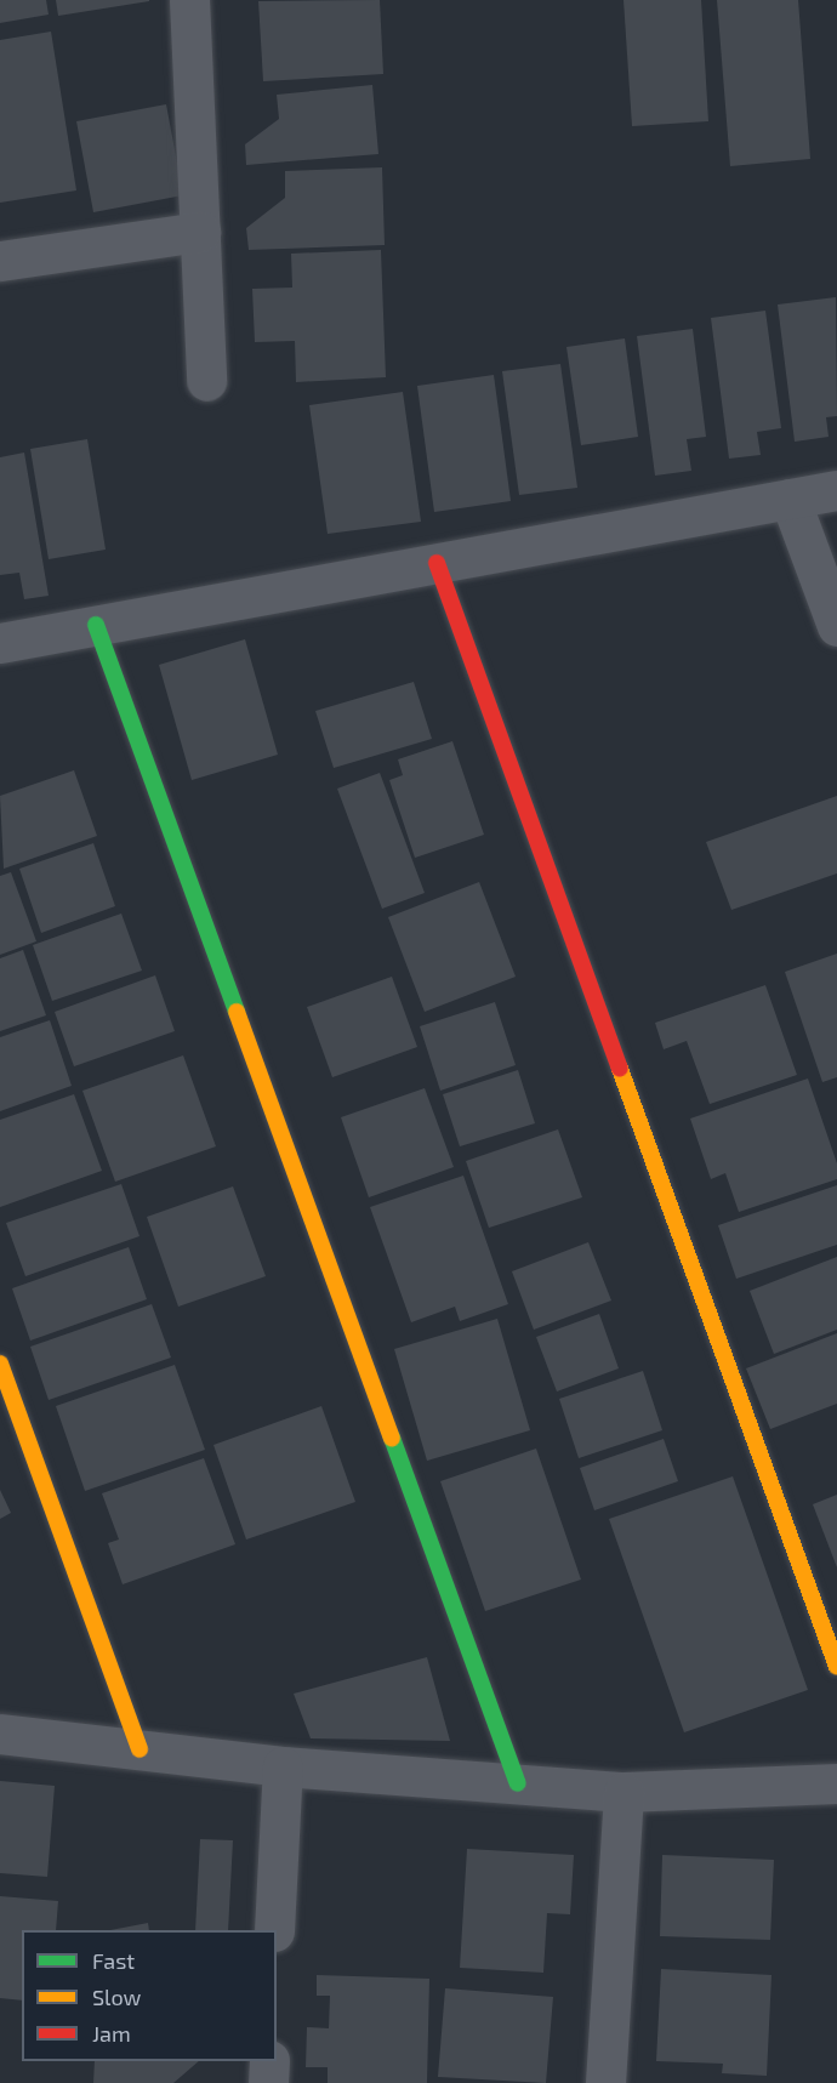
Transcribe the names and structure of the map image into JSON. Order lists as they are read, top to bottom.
{
  "legend": ["Fast", "Slow", "Jam"]
}
